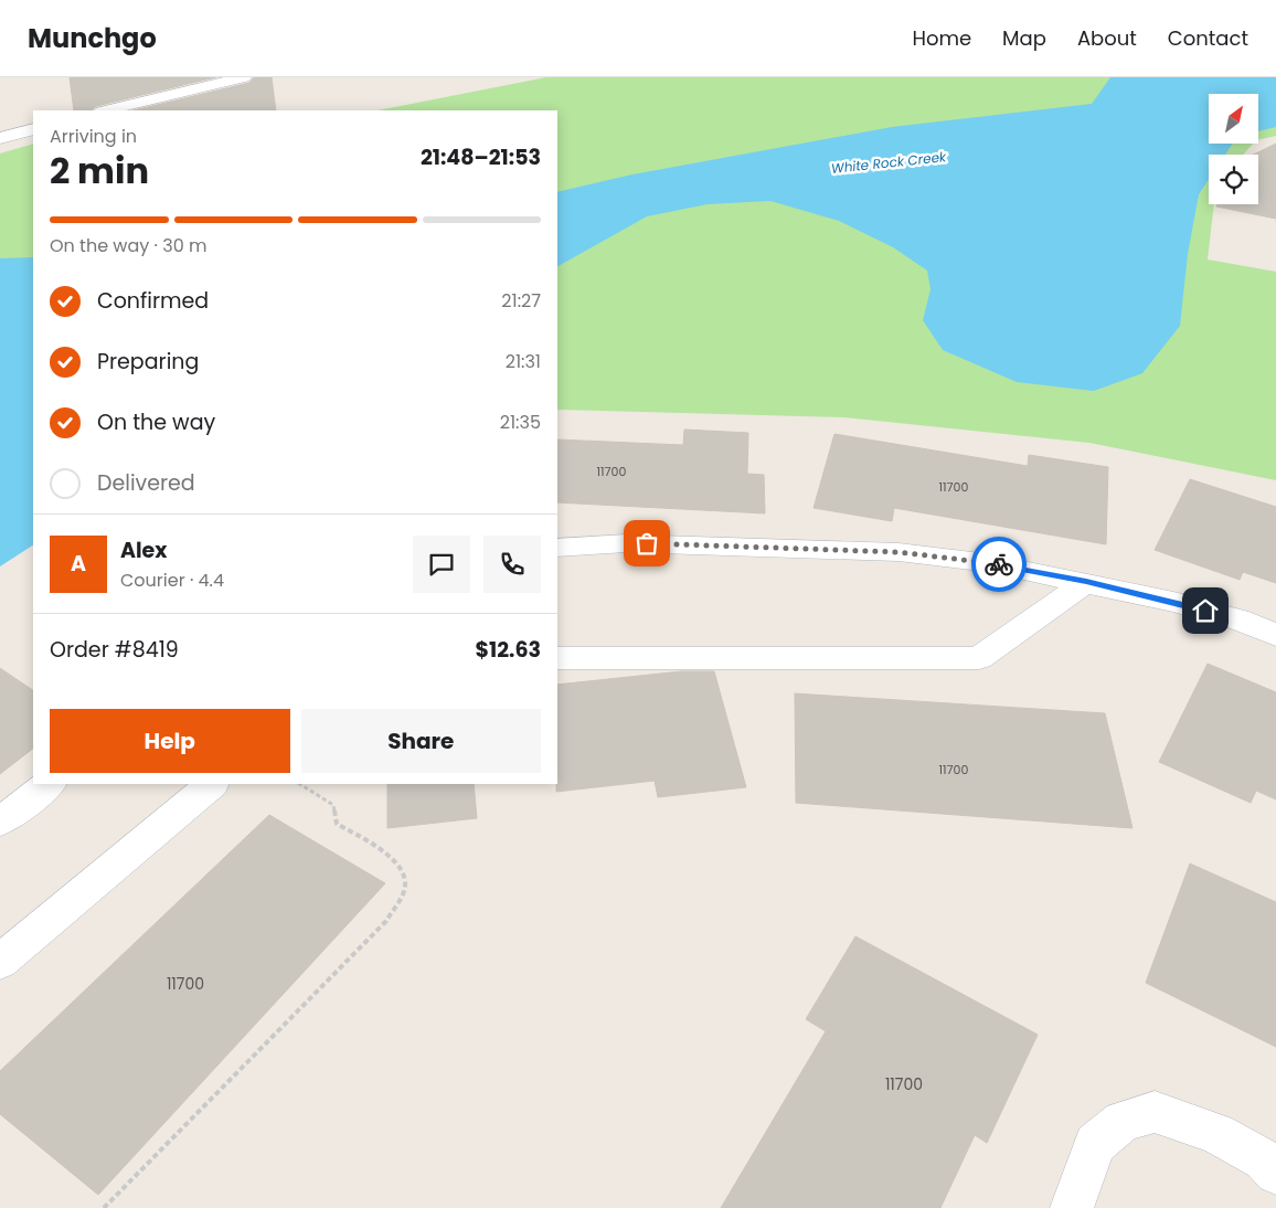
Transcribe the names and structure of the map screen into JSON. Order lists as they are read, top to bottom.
{
  "water": ["White Rock Creek"],
  "house_numbers": [
    "11700",
    "11700",
    "11700",
    "11700",
    "11700"
  ],
  "north": "top right",
  "page": {
    "header": "Munchgo",
    "nav": [
      "Home",
      "Map",
      "About",
      "Contact"
    ],
    "heading": ["2 min", "Arriving in", "21:48–21:53"],
    "panel": [
      "Alex",
      "Courier · 4.4",
      "Order #8419",
      "$12.63"
    ],
    "bar": "On the way · 30 m",
    "list": [
      ["Confirmed", "21:27"],
      ["Preparing", "21:31"],
      ["On the way", "21:35"],
      "Delivered"
    ],
    "round": "A",
    "buttons": ["Help", "Share"]
  }
}
